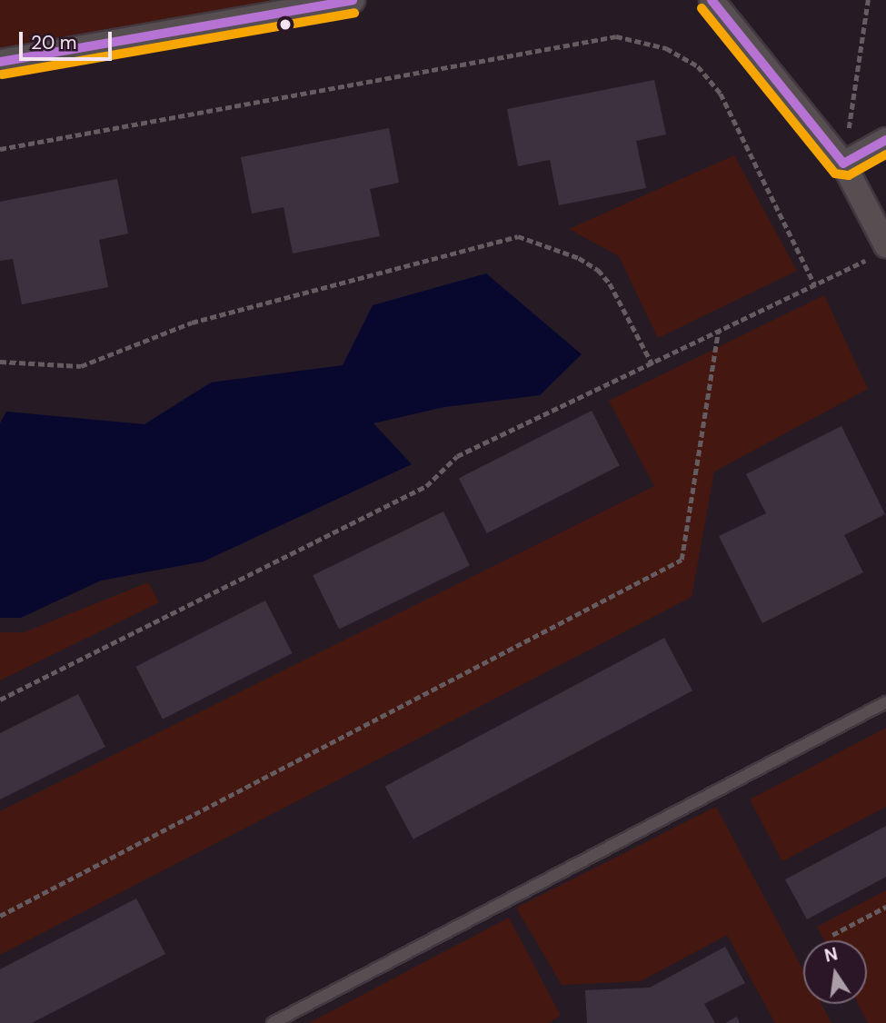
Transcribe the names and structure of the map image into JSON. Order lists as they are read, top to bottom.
{
  "scale_bar": "20 m",
  "north": "top"
}
